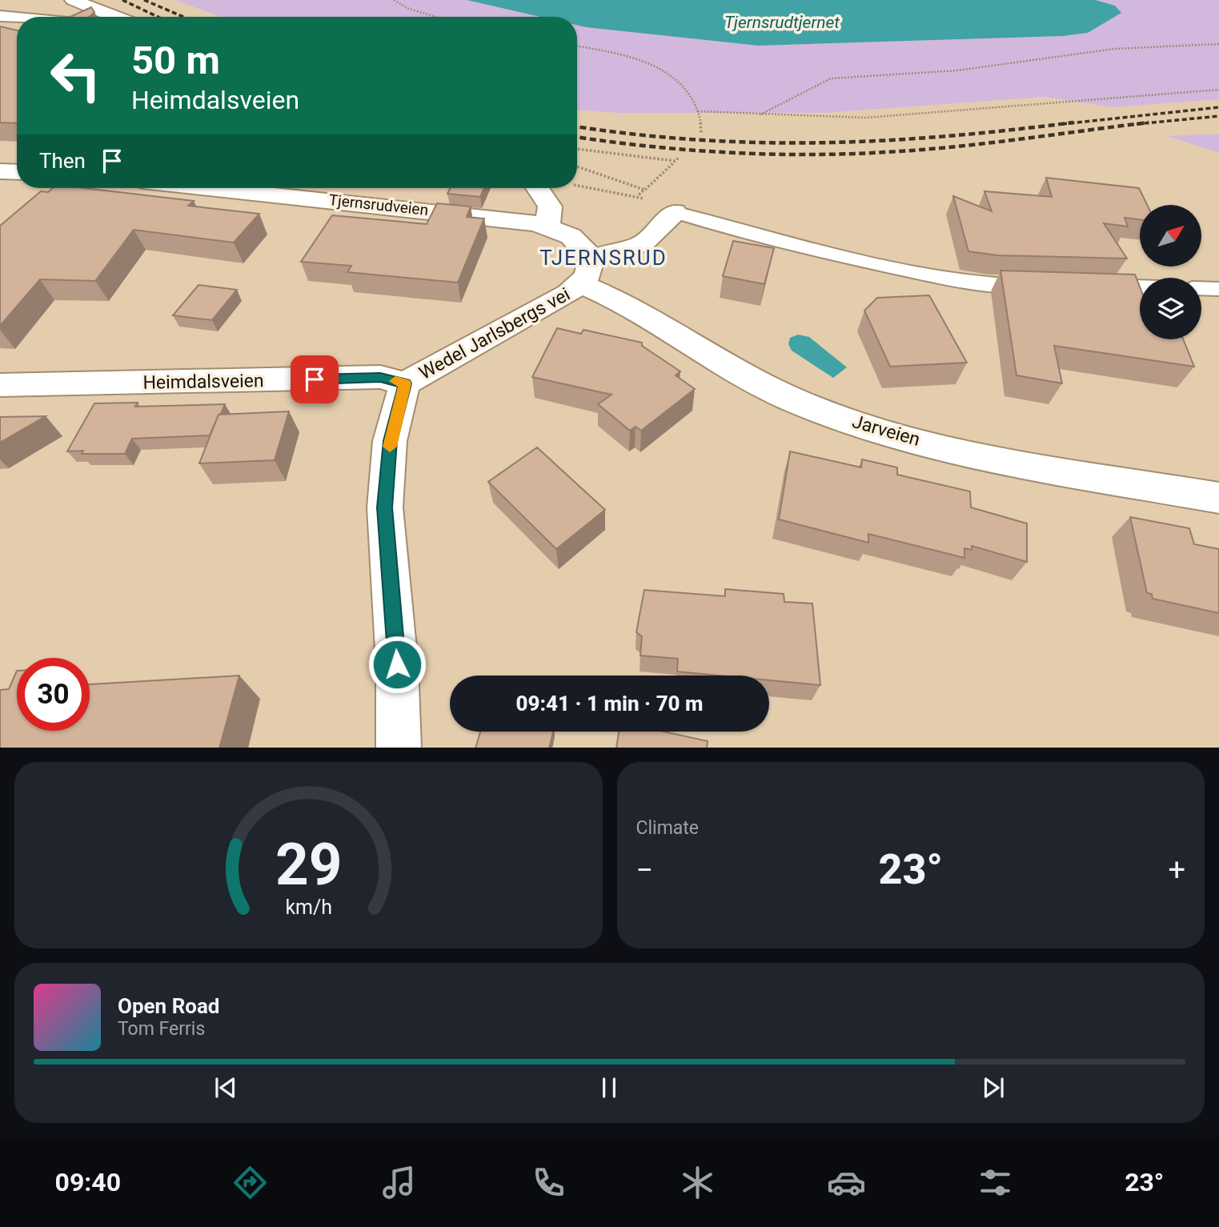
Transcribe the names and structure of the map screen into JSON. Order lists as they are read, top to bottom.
{
  "streets": {
    "street": [
      "Tjernsrudveien",
      "Wedel Jarlsbergs vei",
      "Heimdalsveien",
      "Jarveien"
    ]
  },
  "crossings": [
    ["Tjernsrudveien", "Wedel Jarlsbergs vei"],
    ["Tjernsrudveien", "Jarveien"],
    ["Wedel Jarlsbergs vei", "Heimdalsveien"],
    ["Wedel Jarlsbergs vei", "Jarveien"]
  ],
  "districts": ["TJERNSRUD"],
  "water": ["Tjernsrudtjernet"],
  "north": "top right",
  "page": {
    "turn": ["50 m", "Heimdalsveien"],
    "then": "Then",
    "limit": "30",
    "trip": "09:41 · 1 min · 70 m",
    "tile": "Climate",
    "heat": ["−", "23°", "+"],
    "song": ["Open Road", "Tom Ferris"],
    "tabs": ["09:40", "23°"],
    "gauge": ["29", "km/h"]
  }
}
